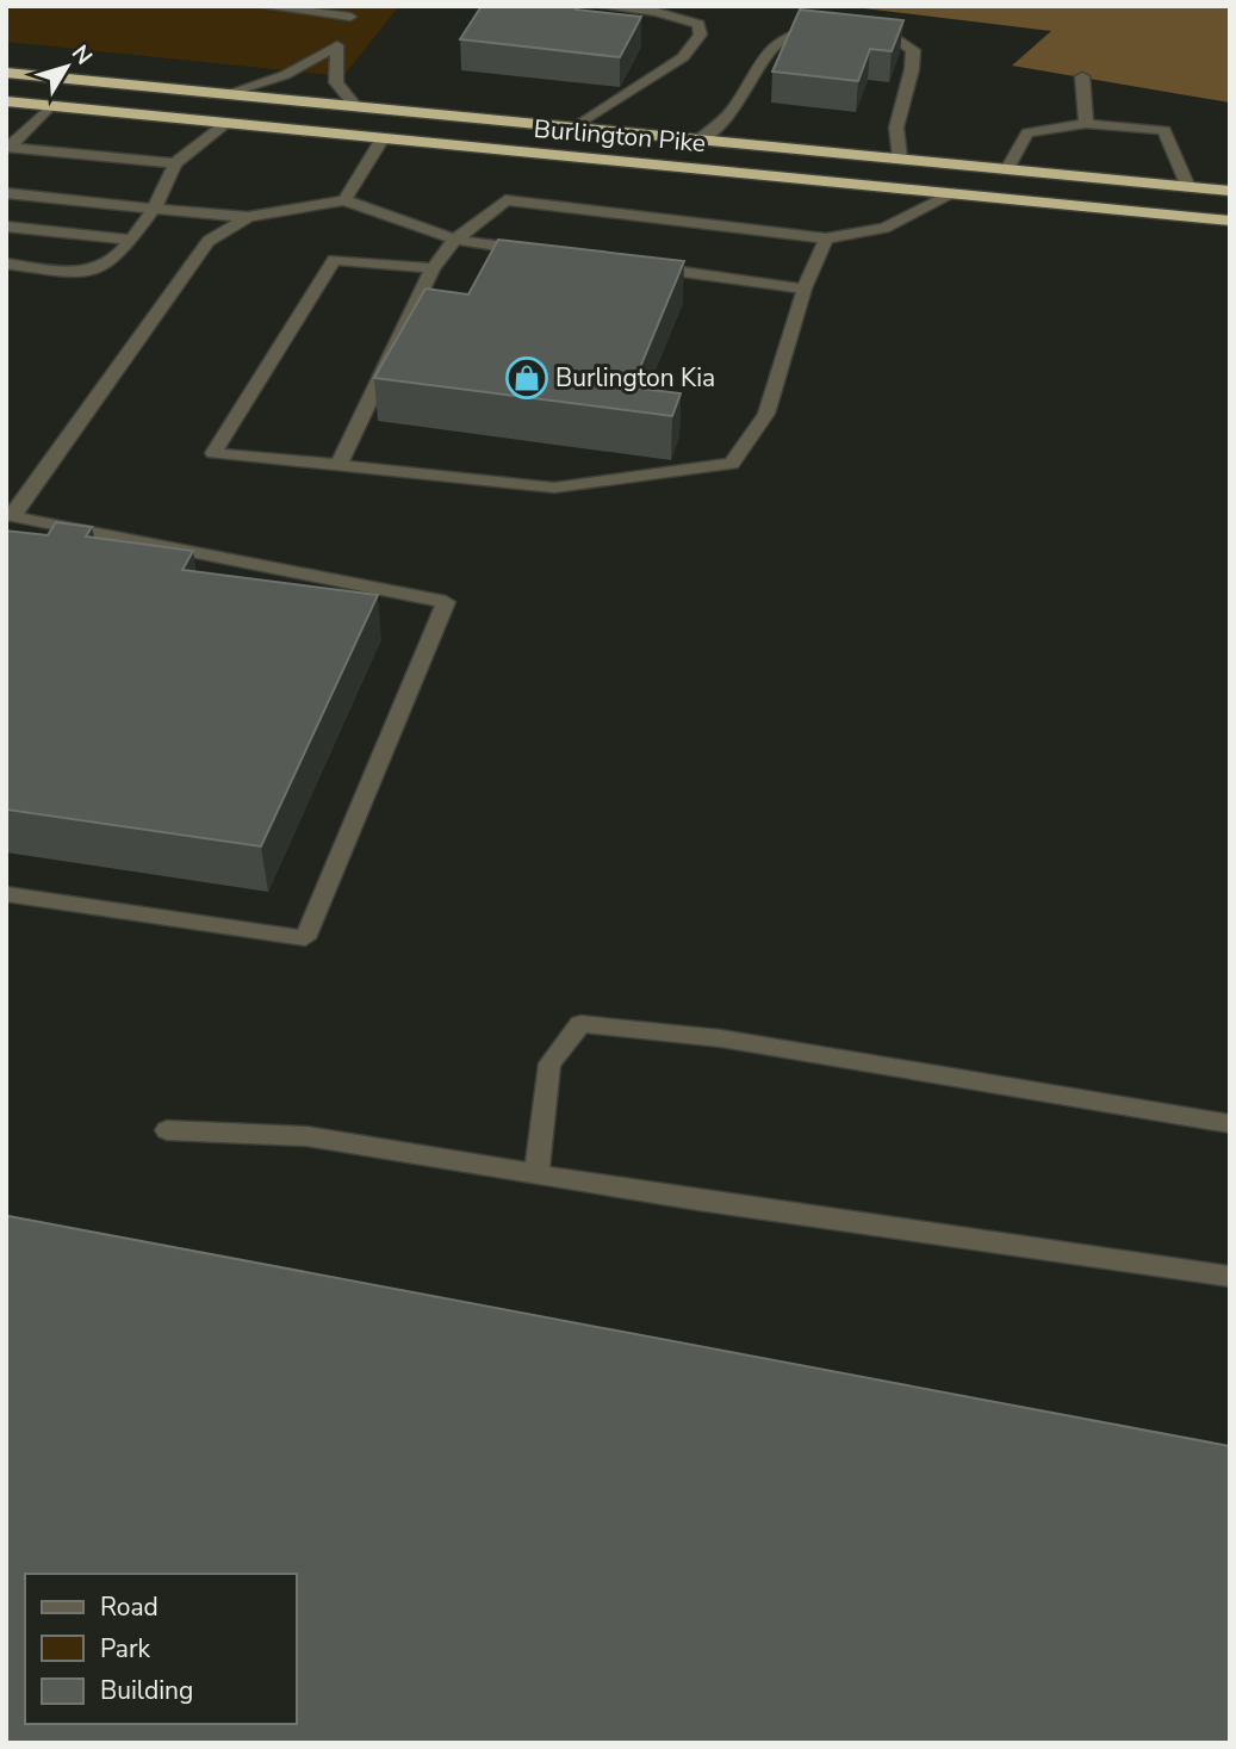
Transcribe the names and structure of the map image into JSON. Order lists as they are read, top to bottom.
{
  "streets": {
    "highway": ["Burlington Pike"]
  },
  "places": {
    "shop": ["Burlington Kia"]
  },
  "legend": ["Road", "Park", "Building"],
  "north": "top right"
}
